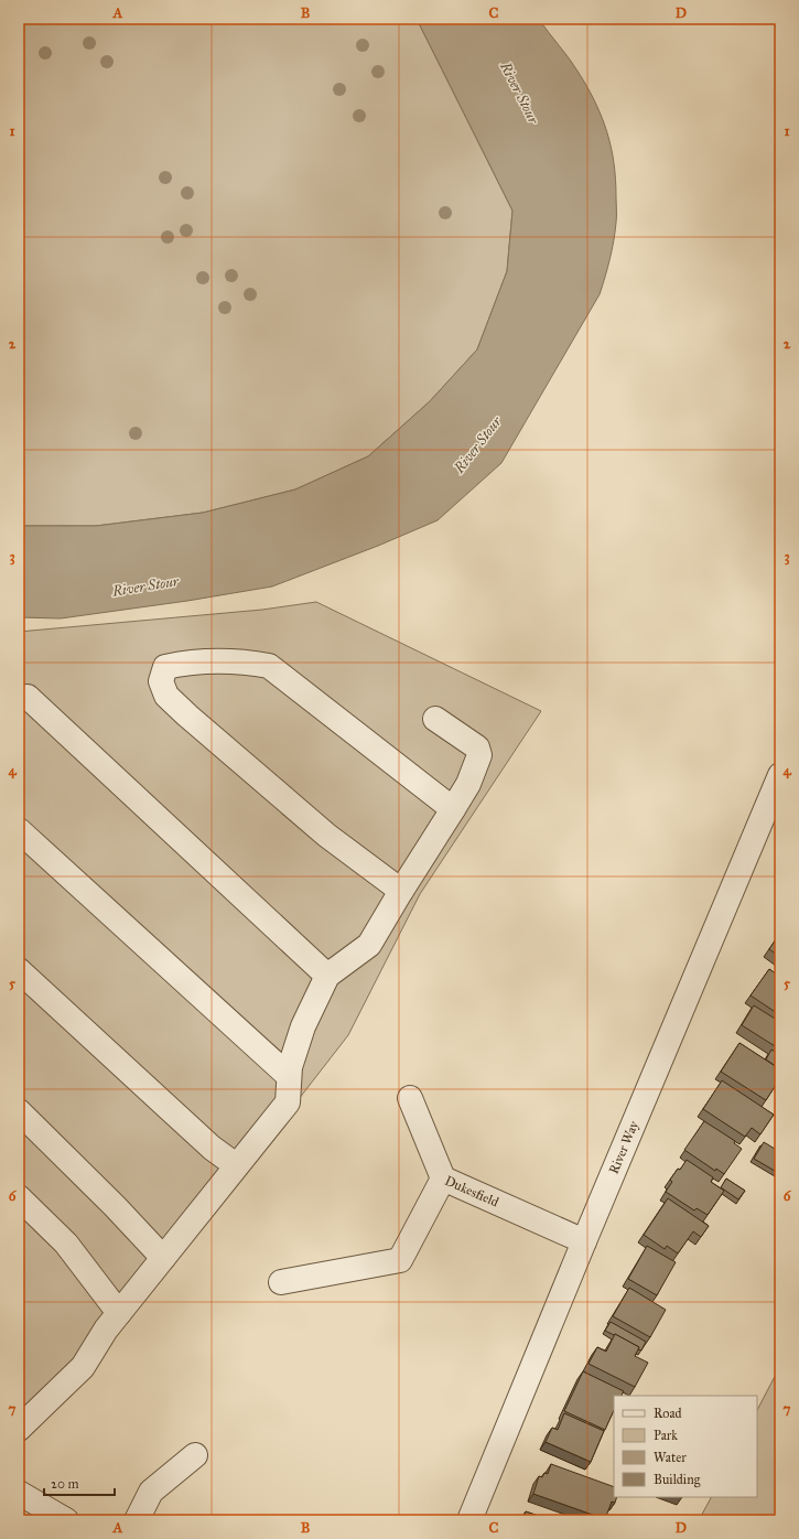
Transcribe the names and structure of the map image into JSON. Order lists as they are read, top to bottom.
{
  "streets": {
    "street": ["River Way", "Dukesfield"]
  },
  "crossings": [
    ["River Way", "Dukesfield"]
  ],
  "water": ["River Stour"],
  "legend": [
    "Road",
    "Park",
    "Water",
    "Building"
  ],
  "scale_bar": "20 m",
  "grid": {
    "columns": [
      "A",
      "B",
      "C",
      "D"
    ],
    "rows": [
      "1",
      "2",
      "3",
      "4",
      "5",
      "6",
      "7"
    ]
  }
}
